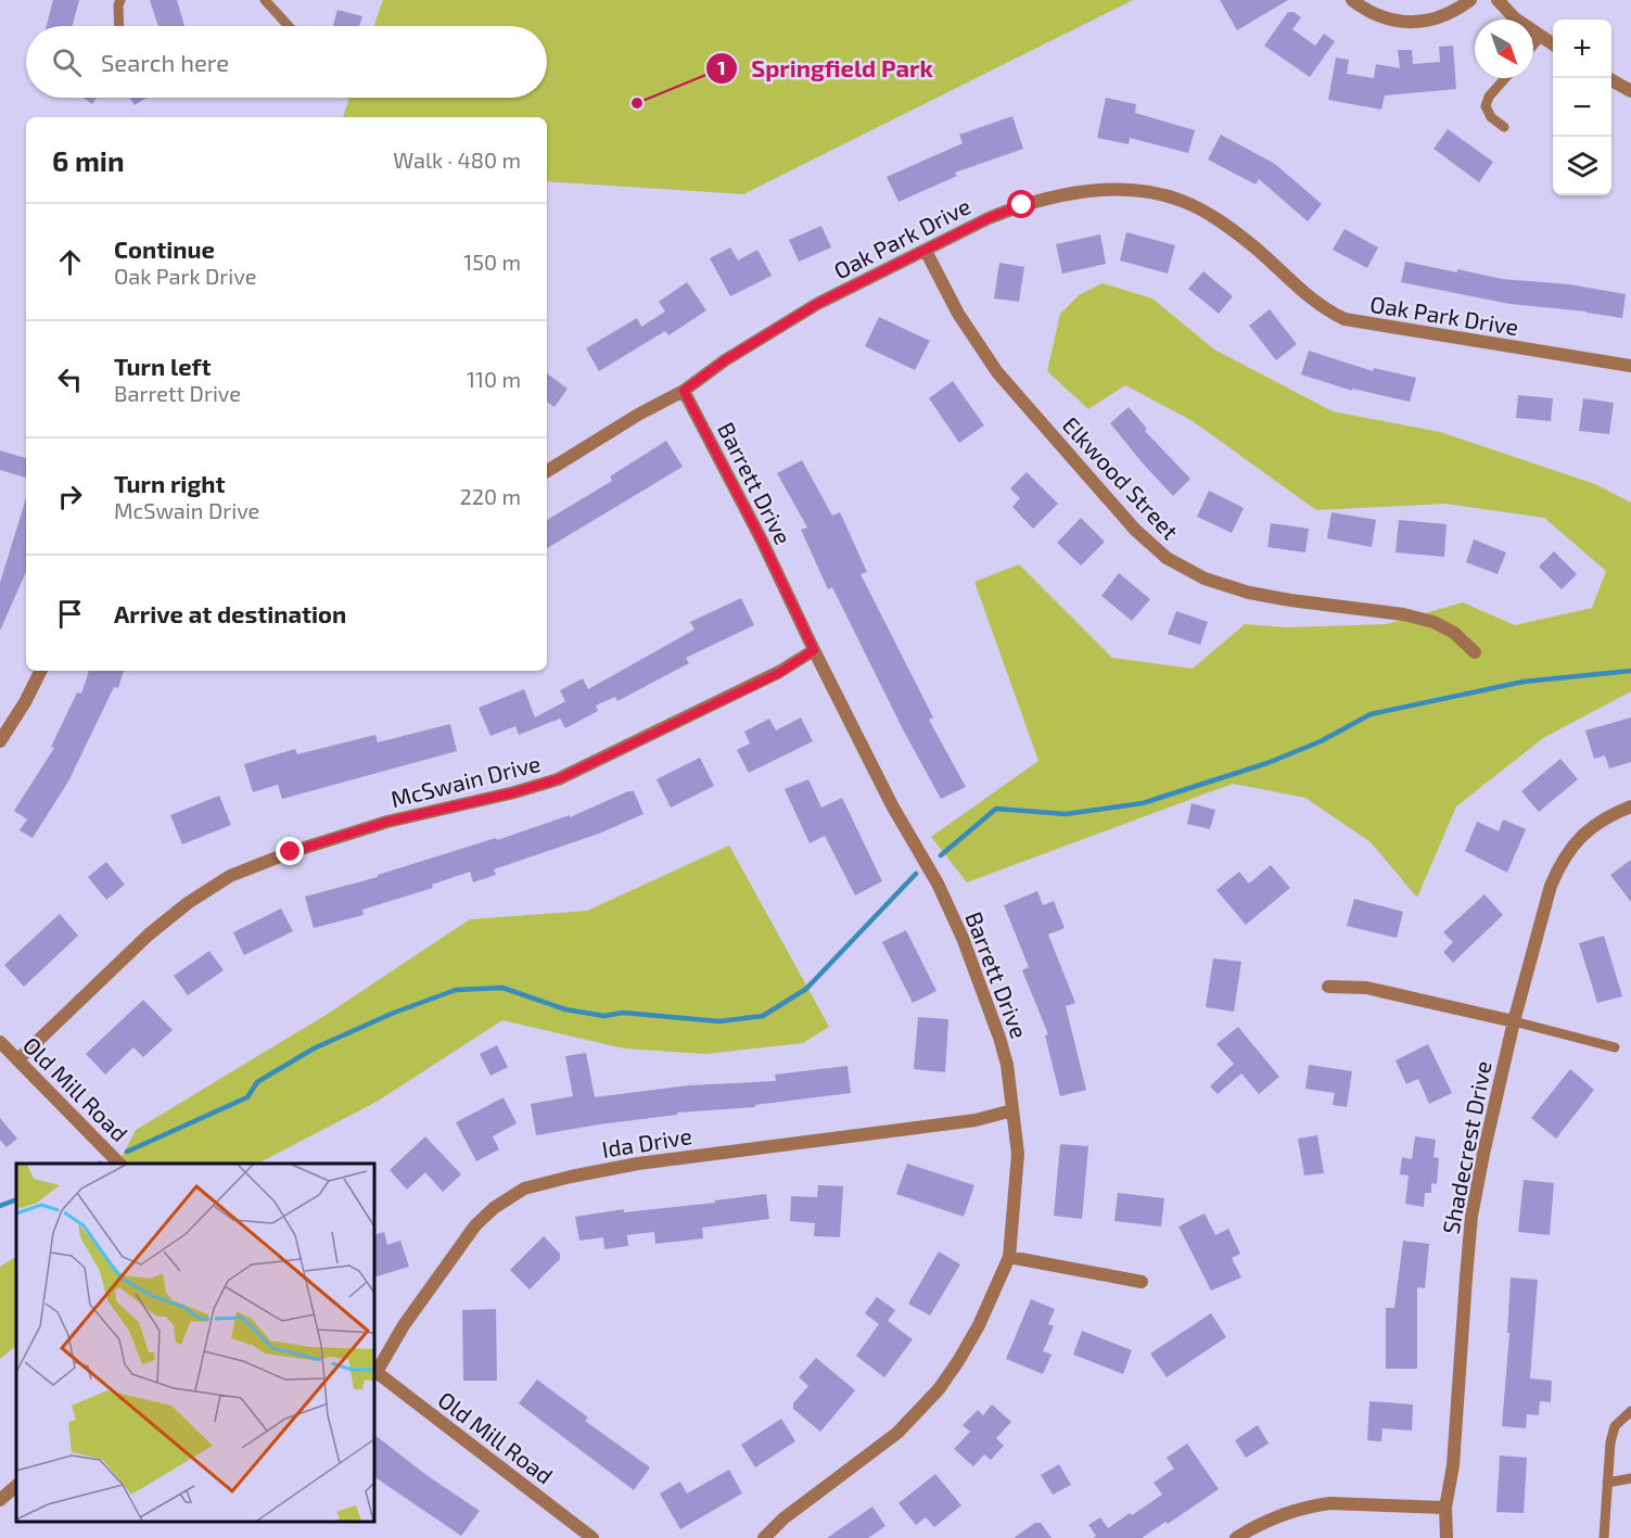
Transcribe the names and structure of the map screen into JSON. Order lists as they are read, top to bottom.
{
  "streets": {
    "street": [
      "Oak Park Drive",
      "Elkwood Street",
      "Barrett Drive",
      "McSwain Drive",
      "Old Mill Road",
      "Ida Drive",
      "Shadecrest Drive"
    ]
  },
  "crossings": [
    ["Oak Park Drive", "Elkwood Street"],
    ["Oak Park Drive", "Barrett Drive"],
    ["Barrett Drive", "McSwain Drive"],
    ["Barrett Drive", "Ida Drive"],
    ["McSwain Drive", "Old Mill Road"],
    ["Old Mill Road", "Ida Drive"]
  ],
  "places": ["Springfield Park"],
  "north": "bottom right",
  "page": {
    "map_buttons": ["+", "−"],
    "search": "Search here",
    "heading": ["6 min", "Walk · 480 m"],
    "list": [
      ["Continue", "Oak Park Drive", "150 m"],
      ["Turn left", "Barrett Drive", "110 m"],
      ["Turn right", "McSwain Drive", "220 m"],
      "Arrive at destination"
    ]
  }
}
